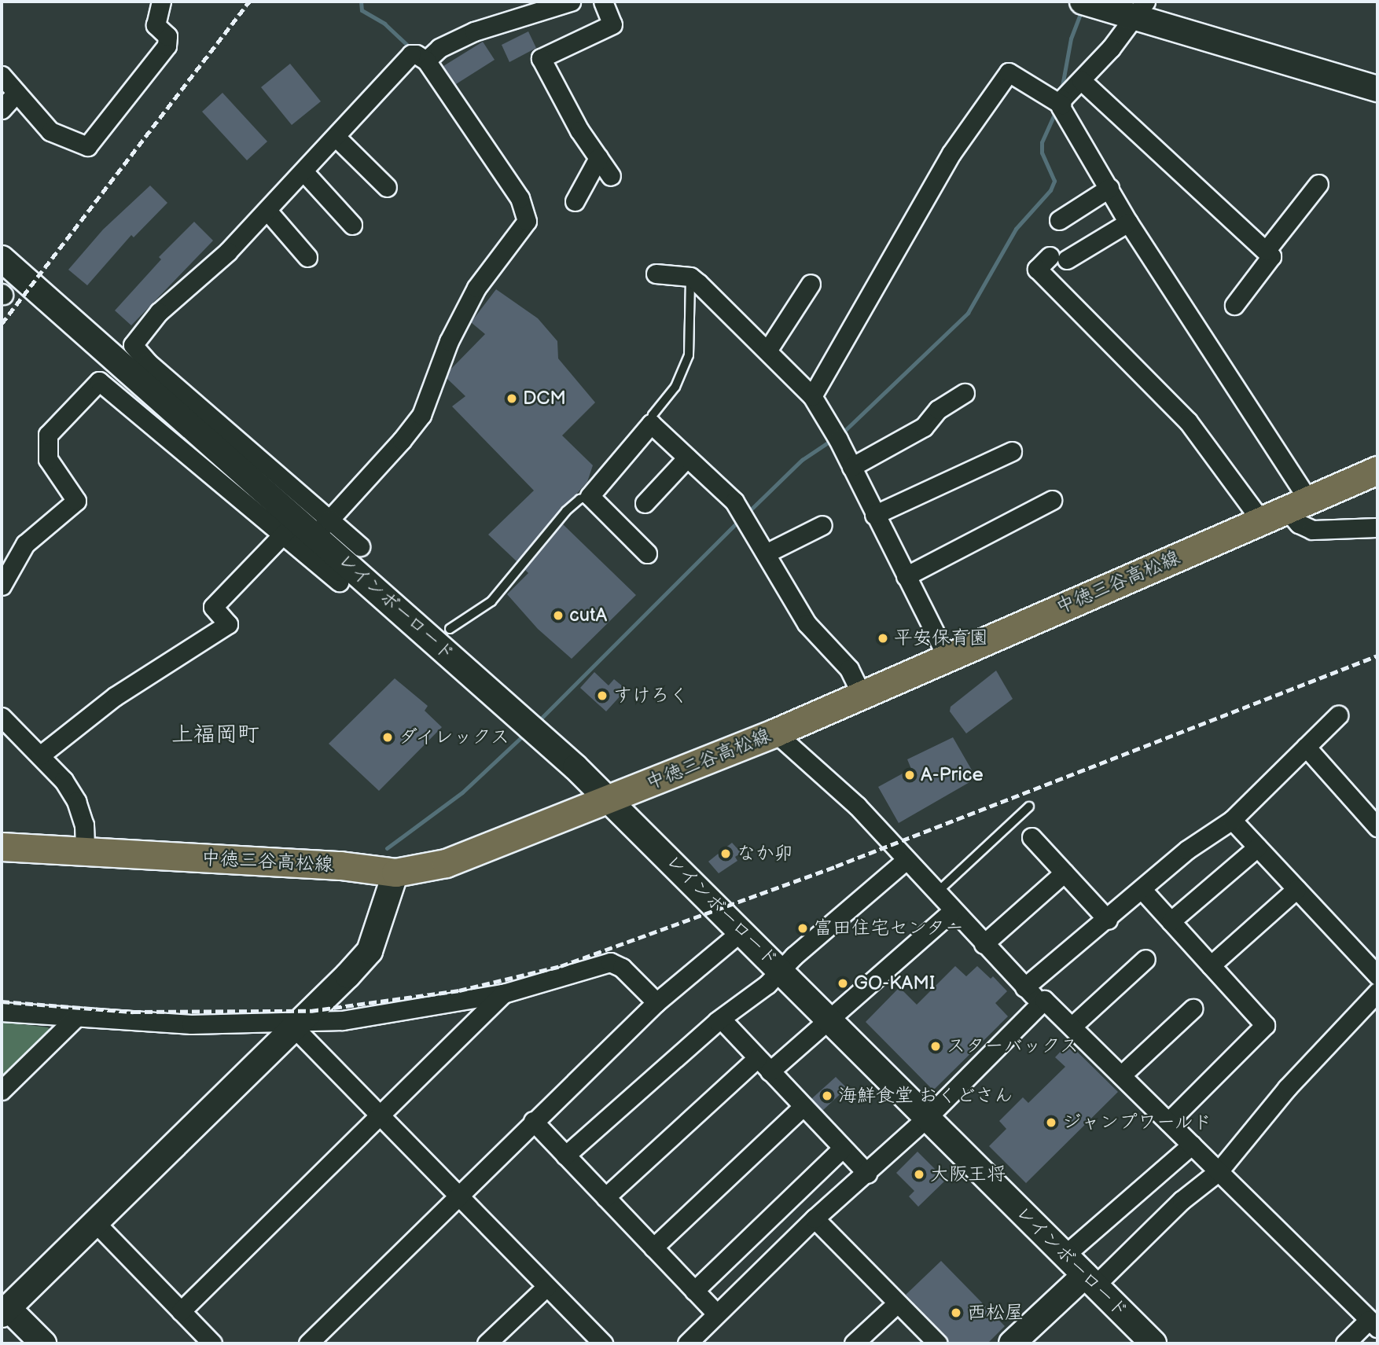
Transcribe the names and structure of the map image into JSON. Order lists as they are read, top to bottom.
{
  "streets": {
    "main road": ["中徳三谷高松線"],
    "street": ["レインボーロード"]
  },
  "crossings": [
    ["中徳三谷高松線", "レインボーロード"]
  ],
  "districts": ["上福岡町"],
  "places": [
    "DCM",
    "cutA",
    "平安保育園",
    "すけろく",
    "ダイレックス",
    "A-Price",
    "なか卯",
    "富田住宅センター",
    "GO-KAMI",
    "スターバックス",
    "海鮮食堂 おくどさん",
    "ジャンプワールド",
    "大阪王将",
    "西松屋"
  ]
}
